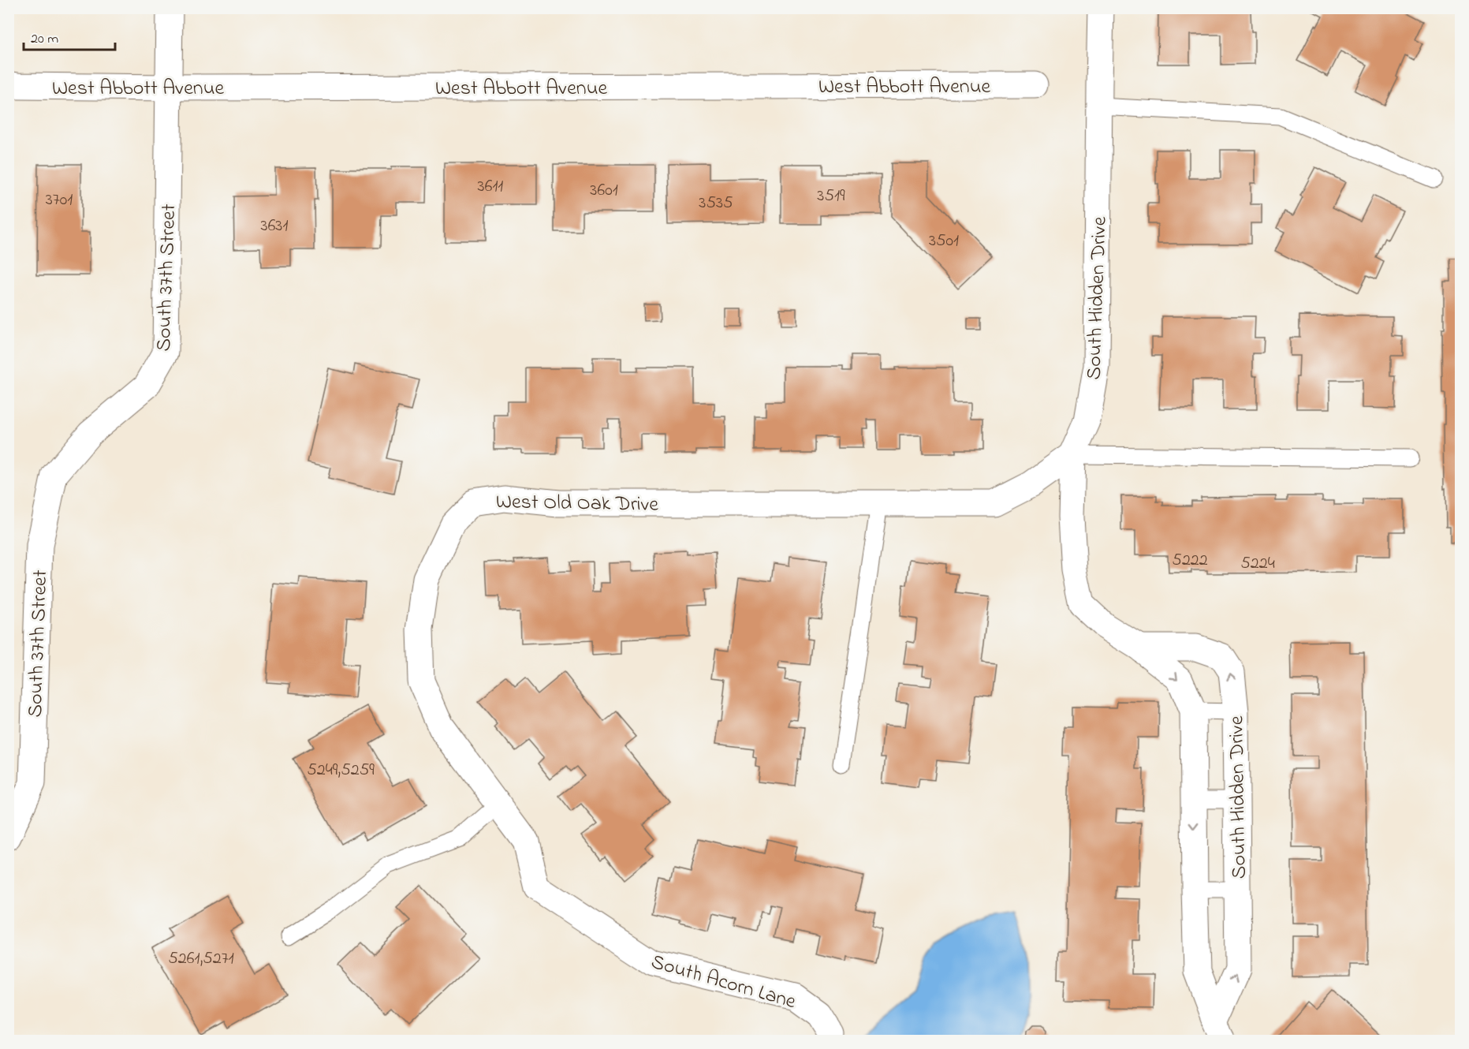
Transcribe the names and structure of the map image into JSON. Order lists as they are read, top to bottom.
{
  "streets": {
    "street": [
      "West Abbott Avenue",
      "South 37th Street",
      "South Hidden Drive",
      "West Old Oak Drive",
      "South Acorn Lane"
    ]
  },
  "crossings": [
    ["West Abbott Avenue", "South 37th Street"],
    ["South Hidden Drive", "West Old Oak Drive"],
    ["West Old Oak Drive", "South Acorn Lane"]
  ],
  "house_numbers": [
    "3611",
    "3601",
    "3519",
    "3701",
    "3535",
    "3631",
    "3501",
    "5222",
    "5224",
    "5249,5259",
    "5261,5271"
  ],
  "scale_bar": "20 m"
}
